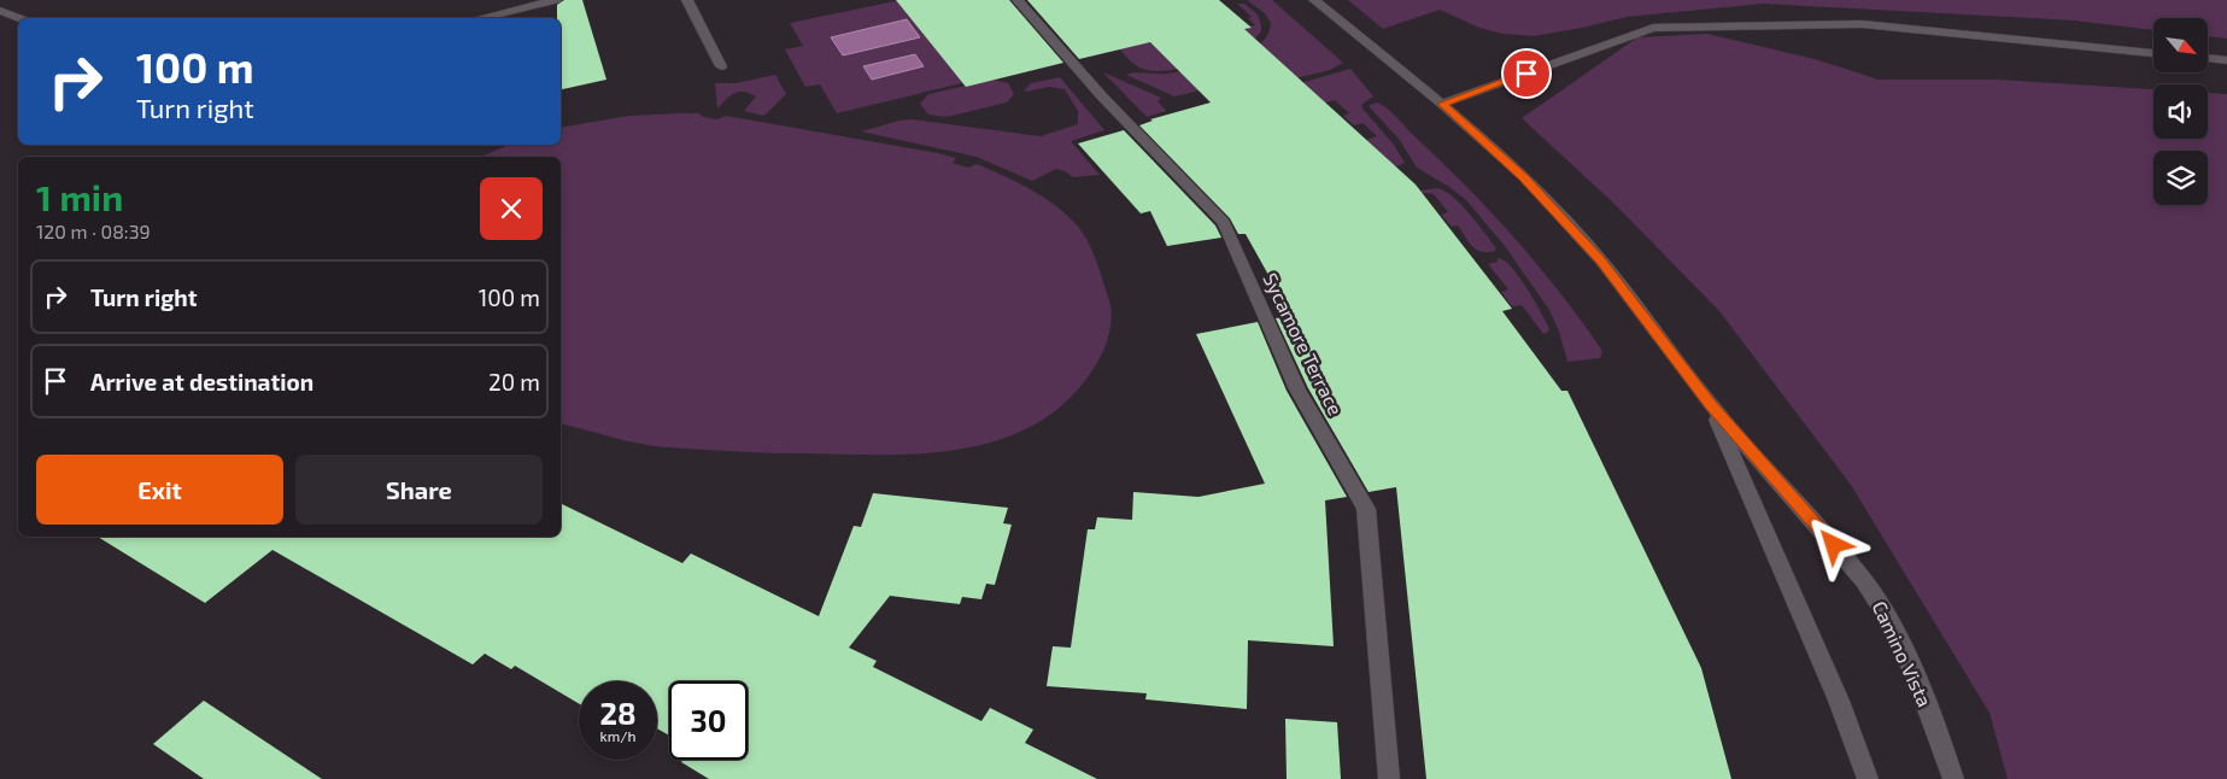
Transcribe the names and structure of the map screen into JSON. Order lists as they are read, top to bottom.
{
  "streets": {
    "street": ["Sycamore Terrace", "Camino Vista"]
  },
  "north": "bottom right",
  "page": {
    "turn": ["100 m", "Turn right"],
    "heading": ["1 min", "120 m · 08:39"],
    "list": [
      {
        "name": "Turn right",
        "value": "100 m"
      },
      {
        "name": "Arrive at destination",
        "value": "20 m"
      }
    ],
    "buttons": ["Exit", "Share"],
    "speed": "28 km/h",
    "limit": "30"
  }
}
